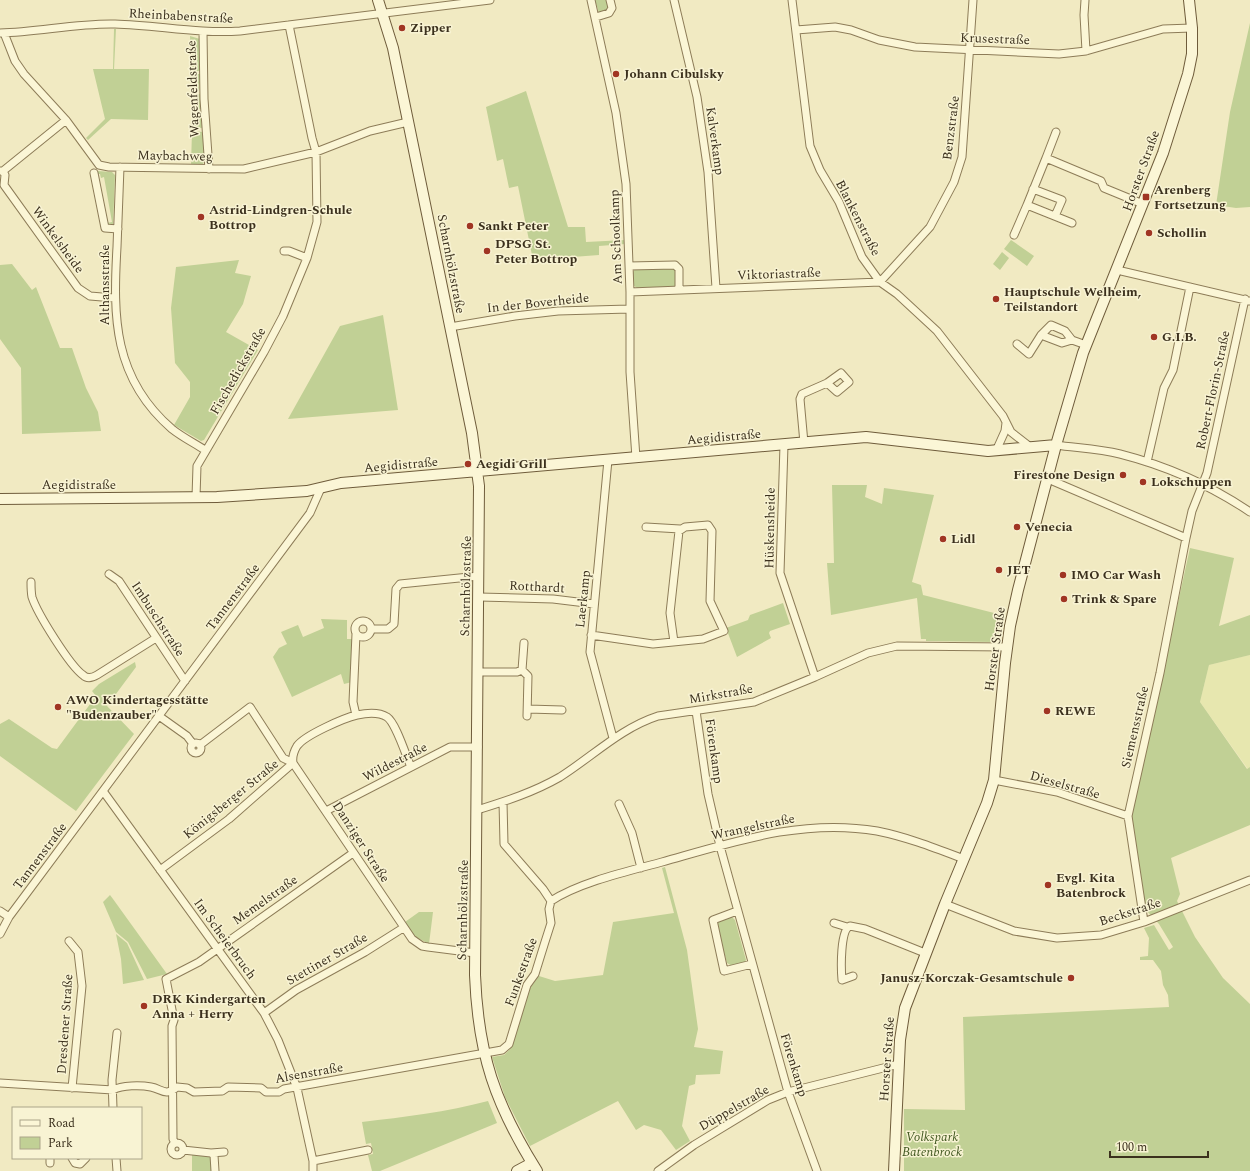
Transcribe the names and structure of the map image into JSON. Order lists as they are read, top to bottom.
{
  "streets": {
    "main road": ["Horster Straße", "Scharnhölzstraße", "Aegidistraße"],
    "street": [
      "Rheinbabenstraße",
      "Krusestraße",
      "Wagenfeldstraße",
      "Benzstraße",
      "Kalverkamp",
      "Maybachweg",
      "Blankenstraße",
      "Am Schoolkamp",
      "Winkelsheide",
      "Viktoriastraße",
      "Althansstraße",
      "In der Boverheide",
      "Fischedickstraße",
      "Robert-Florin-Straße",
      "Hüskensheide",
      "Rotthardt",
      "Tannenstraße",
      "Laerkamp",
      "Imbuschstraße",
      "Mirkstraße",
      "Siemensstraße",
      "Förenkamp",
      "Wildestraße",
      "Dieselstraße",
      "Königsberger Straße",
      "Wrangelstraße",
      "Danziger Straße",
      "Memelstraße",
      "Beckstraße",
      "Im Scheierbruch",
      "Stettiner Straße",
      "Funkestraße",
      "Dresdener Straße",
      "Alsenstraße",
      "Düppelstraße"
    ]
  },
  "crossings": [
    ["Rheinbabenstraße", "Wagenfeldstraße"],
    ["Rheinbabenstraße", "Maybachweg"],
    ["Rheinbabenstraße", "Scharnhölzstraße"],
    ["Rheinbabenstraße", "Fischedickstraße"],
    ["Krusestraße", "Benzstraße"],
    ["Krusestraße", "Horster Straße"],
    ["Krusestraße", "Blankenstraße"],
    ["Wagenfeldstraße", "Maybachweg"],
    ["Benzstraße", "Blankenstraße"],
    ["Benzstraße", "Viktoriastraße"],
    ["Kalverkamp", "Viktoriastraße"],
    ["Maybachweg", "Winkelsheide"],
    ["Maybachweg", "Scharnhölzstraße"],
    ["Maybachweg", "Althansstraße"],
    ["Maybachweg", "Fischedickstraße"],
    ["Horster Straße", "Aegidistraße"],
    ["Horster Straße", "Mirkstraße"],
    ["Horster Straße", "Dieselstraße"],
    ["Horster Straße", "Wrangelstraße"],
    ["Horster Straße", "Beckstraße"],
    ["Horster Straße", "Düppelstraße"],
    ["Blankenstraße", "Viktoriastraße"],
    ["Blankenstraße", "Aegidistraße"],
    ["Am Schoolkamp", "Viktoriastraße"],
    ["Am Schoolkamp", "In der Boverheide"],
    ["Am Schoolkamp", "Aegidistraße"],
    ["Winkelsheide", "Althansstraße"],
    ["Scharnhölzstraße", "In der Boverheide"],
    ["Scharnhölzstraße", "Aegidistraße"],
    ["Scharnhölzstraße", "Rotthardt"],
    ["Scharnhölzstraße", "Mirkstraße"],
    ["Scharnhölzstraße", "Wildestraße"],
    ["Scharnhölzstraße", "Danziger Straße"],
    ["Scharnhölzstraße", "Funkestraße"],
    ["Scharnhölzstraße", "Alsenstraße"],
    ["Althansstraße", "Fischedickstraße"],
    ["Fischedickstraße", "Aegidistraße"],
    ["Robert-Florin-Straße", "Siemensstraße"],
    ["Aegidistraße", "Hüskensheide"],
    ["Aegidistraße", "Tannenstraße"],
    ["Aegidistraße", "Laerkamp"],
    ["Hüskensheide", "Mirkstraße"],
    ["Rotthardt", "Laerkamp"],
    ["Tannenstraße", "Imbuschstraße"],
    ["Tannenstraße", "Danziger Straße"],
    ["Tannenstraße", "Im Scheierbruch"],
    ["Laerkamp", "Mirkstraße"],
    ["Mirkstraße", "Förenkamp"],
    ["Siemensstraße", "Dieselstraße"],
    ["Siemensstraße", "Beckstraße"],
    ["Förenkamp", "Wrangelstraße"],
    ["Förenkamp", "Düppelstraße"],
    ["Wildestraße", "Königsberger Straße"],
    ["Wildestraße", "Danziger Straße"],
    ["Königsberger Straße", "Danziger Straße"],
    ["Königsberger Straße", "Im Scheierbruch"],
    ["Wrangelstraße", "Funkestraße"],
    ["Danziger Straße", "Memelstraße"],
    ["Danziger Straße", "Stettiner Straße"],
    ["Memelstraße", "Im Scheierbruch"],
    ["Memelstraße", "Alsenstraße"],
    ["Im Scheierbruch", "Stettiner Straße"],
    ["Im Scheierbruch", "Alsenstraße"],
    ["Funkestraße", "Alsenstraße"],
    ["Dresdener Straße", "Alsenstraße"]
  ],
  "parks": ["Volkspark Batenbrock"],
  "places": {
    "other": [
      "Zipper",
      "Johann Cibulsky",
      "Astrid-Lindgren-Schule Bottrop",
      "Sankt Peter",
      "Schollin",
      "DPSG St. Peter Bottrop",
      "Hauptschule Welheim, Teilstandort",
      "G.I.B.",
      "Aegidi Grill",
      "Firestone Design",
      "Lokschuppen",
      "Venecia",
      "Lidl",
      "JET",
      "IMO Car Wash",
      "Trink & Spare",
      "AWO Kindertagesstätte \"Budenzauber\"",
      "REWE",
      "Evgl. Kita Batenbrock",
      "Janusz-Korczak-Gesamtschule",
      "DRK Kindergarten Anna + Herry"
    ],
    "transit": ["Arenberg Fortsetzung"]
  },
  "legend": ["Road", "Park"],
  "scale_bar": "100 m"
}
